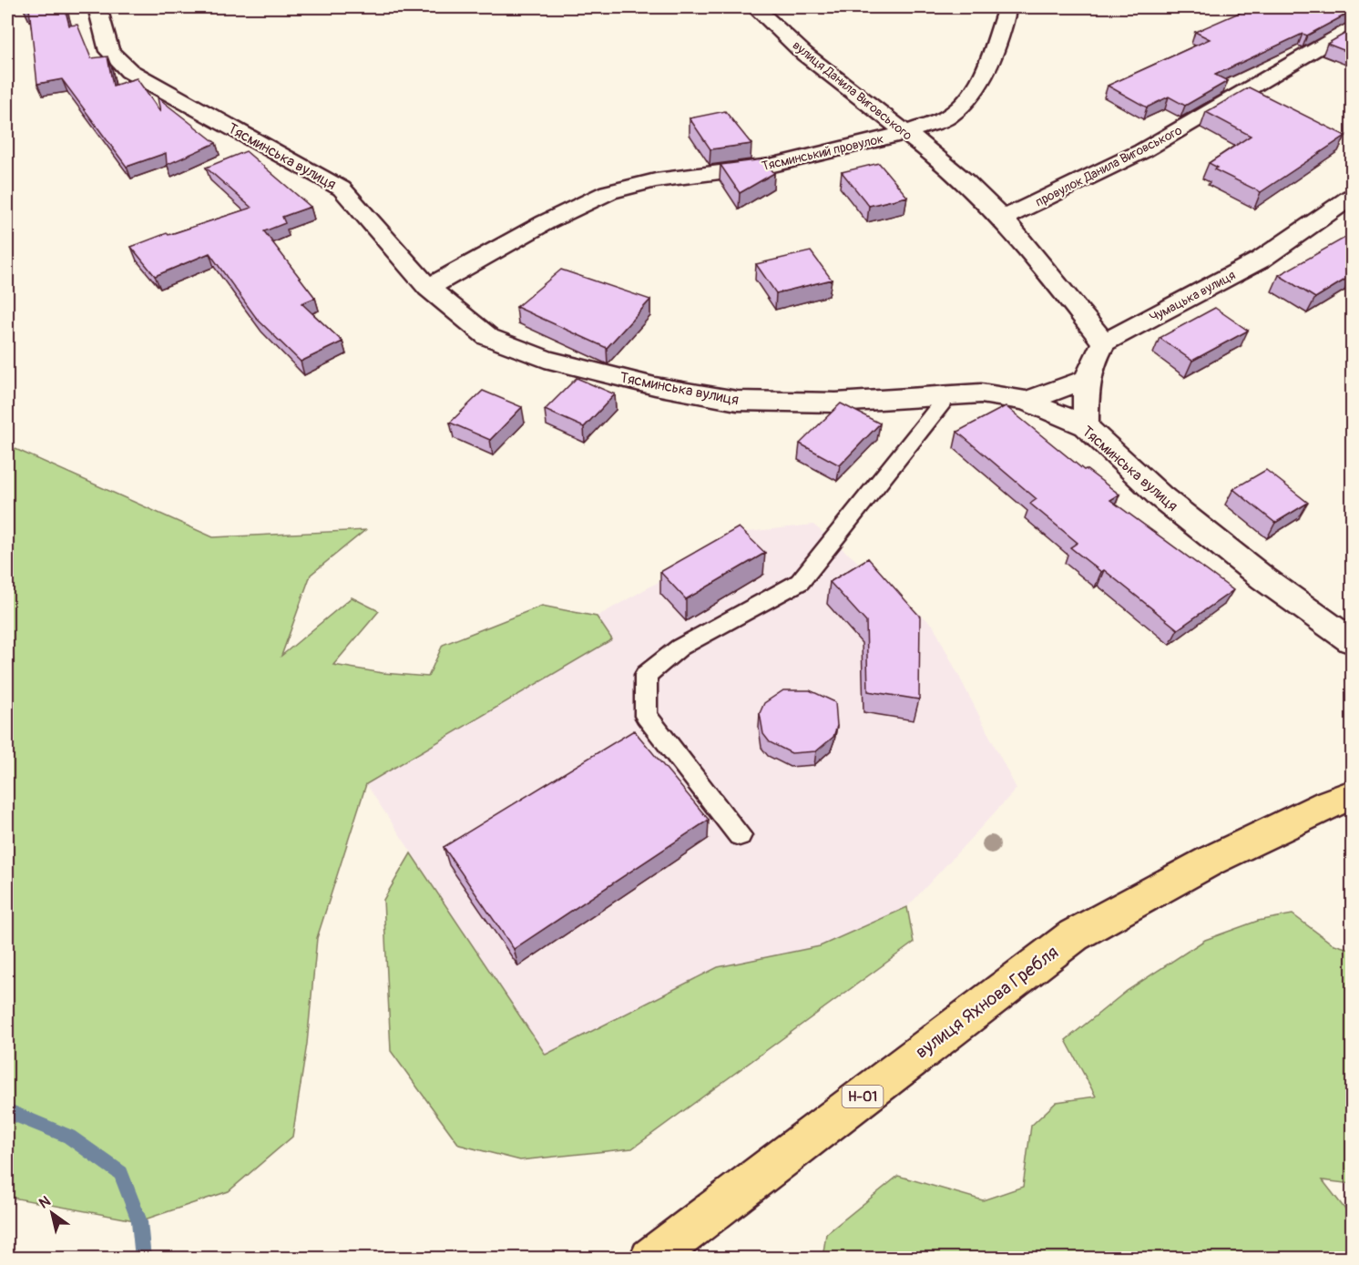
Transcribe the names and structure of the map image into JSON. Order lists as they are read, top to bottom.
{
  "streets": {
    "main road": ["вулиця Яхнова Гребля", "Н-01"],
    "street": [
      "вулиця Данила Виговського",
      "Тясминський провулок",
      "Тясминська вулиця",
      "провулок Данила Виговського",
      "Чумацька вулиця"
    ]
  },
  "crossings": [
    ["вулиця Данила Виговського", "Тясминський провулок"],
    ["вулиця Данила Виговського", "провулок Данила Виговського"],
    ["вулиця Данила Виговського", "Чумацька вулиця"],
    ["Тясминський провулок", "Тясминська вулиця"]
  ],
  "north": "top left"
}
